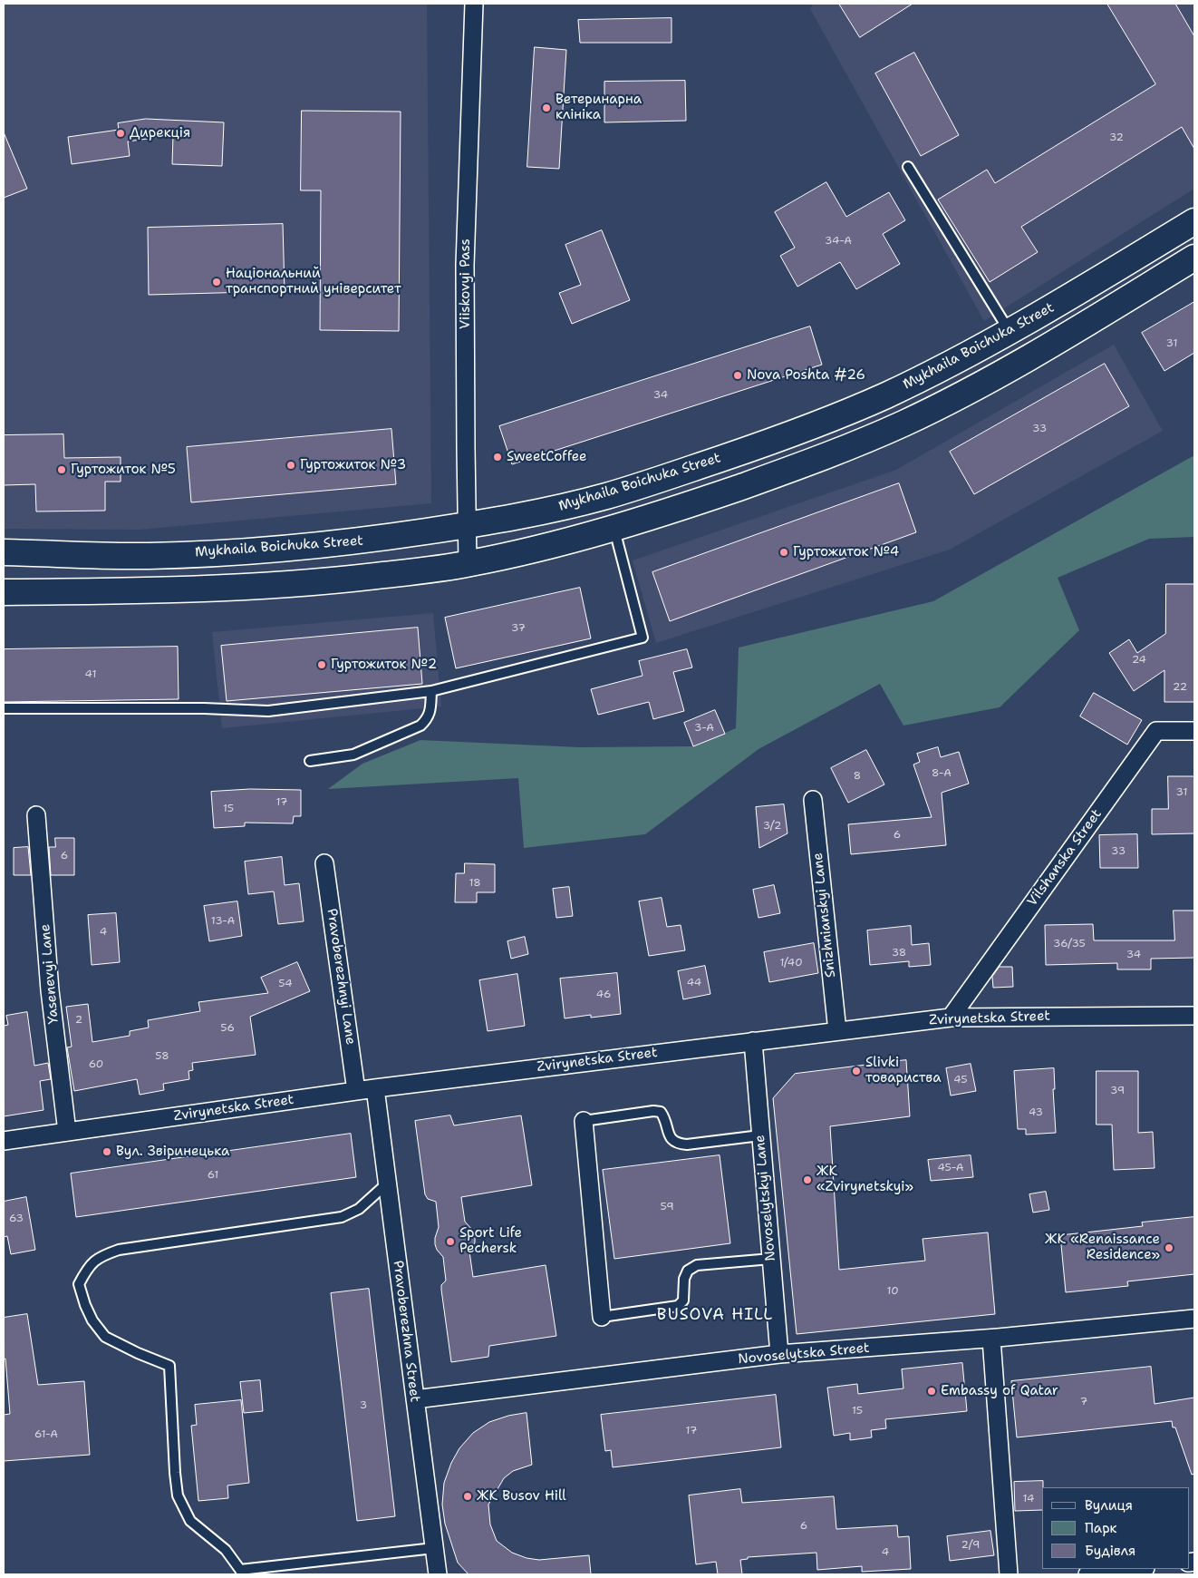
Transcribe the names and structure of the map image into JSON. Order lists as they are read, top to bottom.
{
  "streets": {
    "main road": ["Mykhaila Boichuka Street"],
    "street": [
      "Viiskovyi Pass",
      "Vilshanska Street",
      "Snizhnianskyi Lane",
      "Yasenevyi Lane",
      "Pravoberezhnyi Lane",
      "Zvirynetska Street",
      "Novoselytskyi Lane",
      "Pravoberezhna Street",
      "Novoselytska Street"
    ]
  },
  "crossings": [
    ["Viiskovyi Pass", "Mykhaila Boichuka Street"],
    ["Vilshanska Street", "Zvirynetska Street"],
    ["Snizhnianskyi Lane", "Zvirynetska Street"],
    ["Yasenevyi Lane", "Zvirynetska Street"],
    ["Pravoberezhnyi Lane", "Zvirynetska Street"],
    ["Zvirynetska Street", "Novoselytskyi Lane"],
    ["Zvirynetska Street", "Pravoberezhna Street"],
    ["Novoselytskyi Lane", "Novoselytska Street"],
    ["Pravoberezhna Street", "Novoselytska Street"]
  ],
  "districts": ["BUSOVA HILL"],
  "places": [
    "Ветеринарна клініка",
    "Дирекція",
    "Національний транспортний університет",
    "Nova Poshta #26",
    "SweetCoffee",
    "Гуртожиток №3",
    "Гуртожиток №5",
    "Гуртожиток №4",
    "Гуртожиток №2",
    "Slivki товариства",
    "Вул. Звіринецька",
    "ЖК «Zvirynetskyi»",
    "Sport Life Pechersk",
    "ЖК «Renaissance Residence»",
    "Embassy of Qatar",
    "ЖК Busov Hill"
  ],
  "house_numbers": [
    "32",
    "34-А",
    "31",
    "34",
    "33",
    "37",
    "24",
    "41",
    "22",
    "3-А",
    "8-А",
    "8",
    "31",
    "17",
    "15",
    "3/2",
    "6",
    "33",
    "6",
    "18",
    "13-А",
    "4",
    "36/35",
    "38",
    "34",
    "1/40",
    "44",
    "54",
    "46",
    "2",
    "56",
    "58",
    "60",
    "45",
    "39",
    "43",
    "45-А",
    "61",
    "59",
    "63",
    "10",
    "7",
    "3",
    "15",
    "17",
    "61-А",
    "14",
    "6",
    "2/9",
    "4"
  ],
  "legend": ["Вулиця", "Парк", "Будівля"]
}
